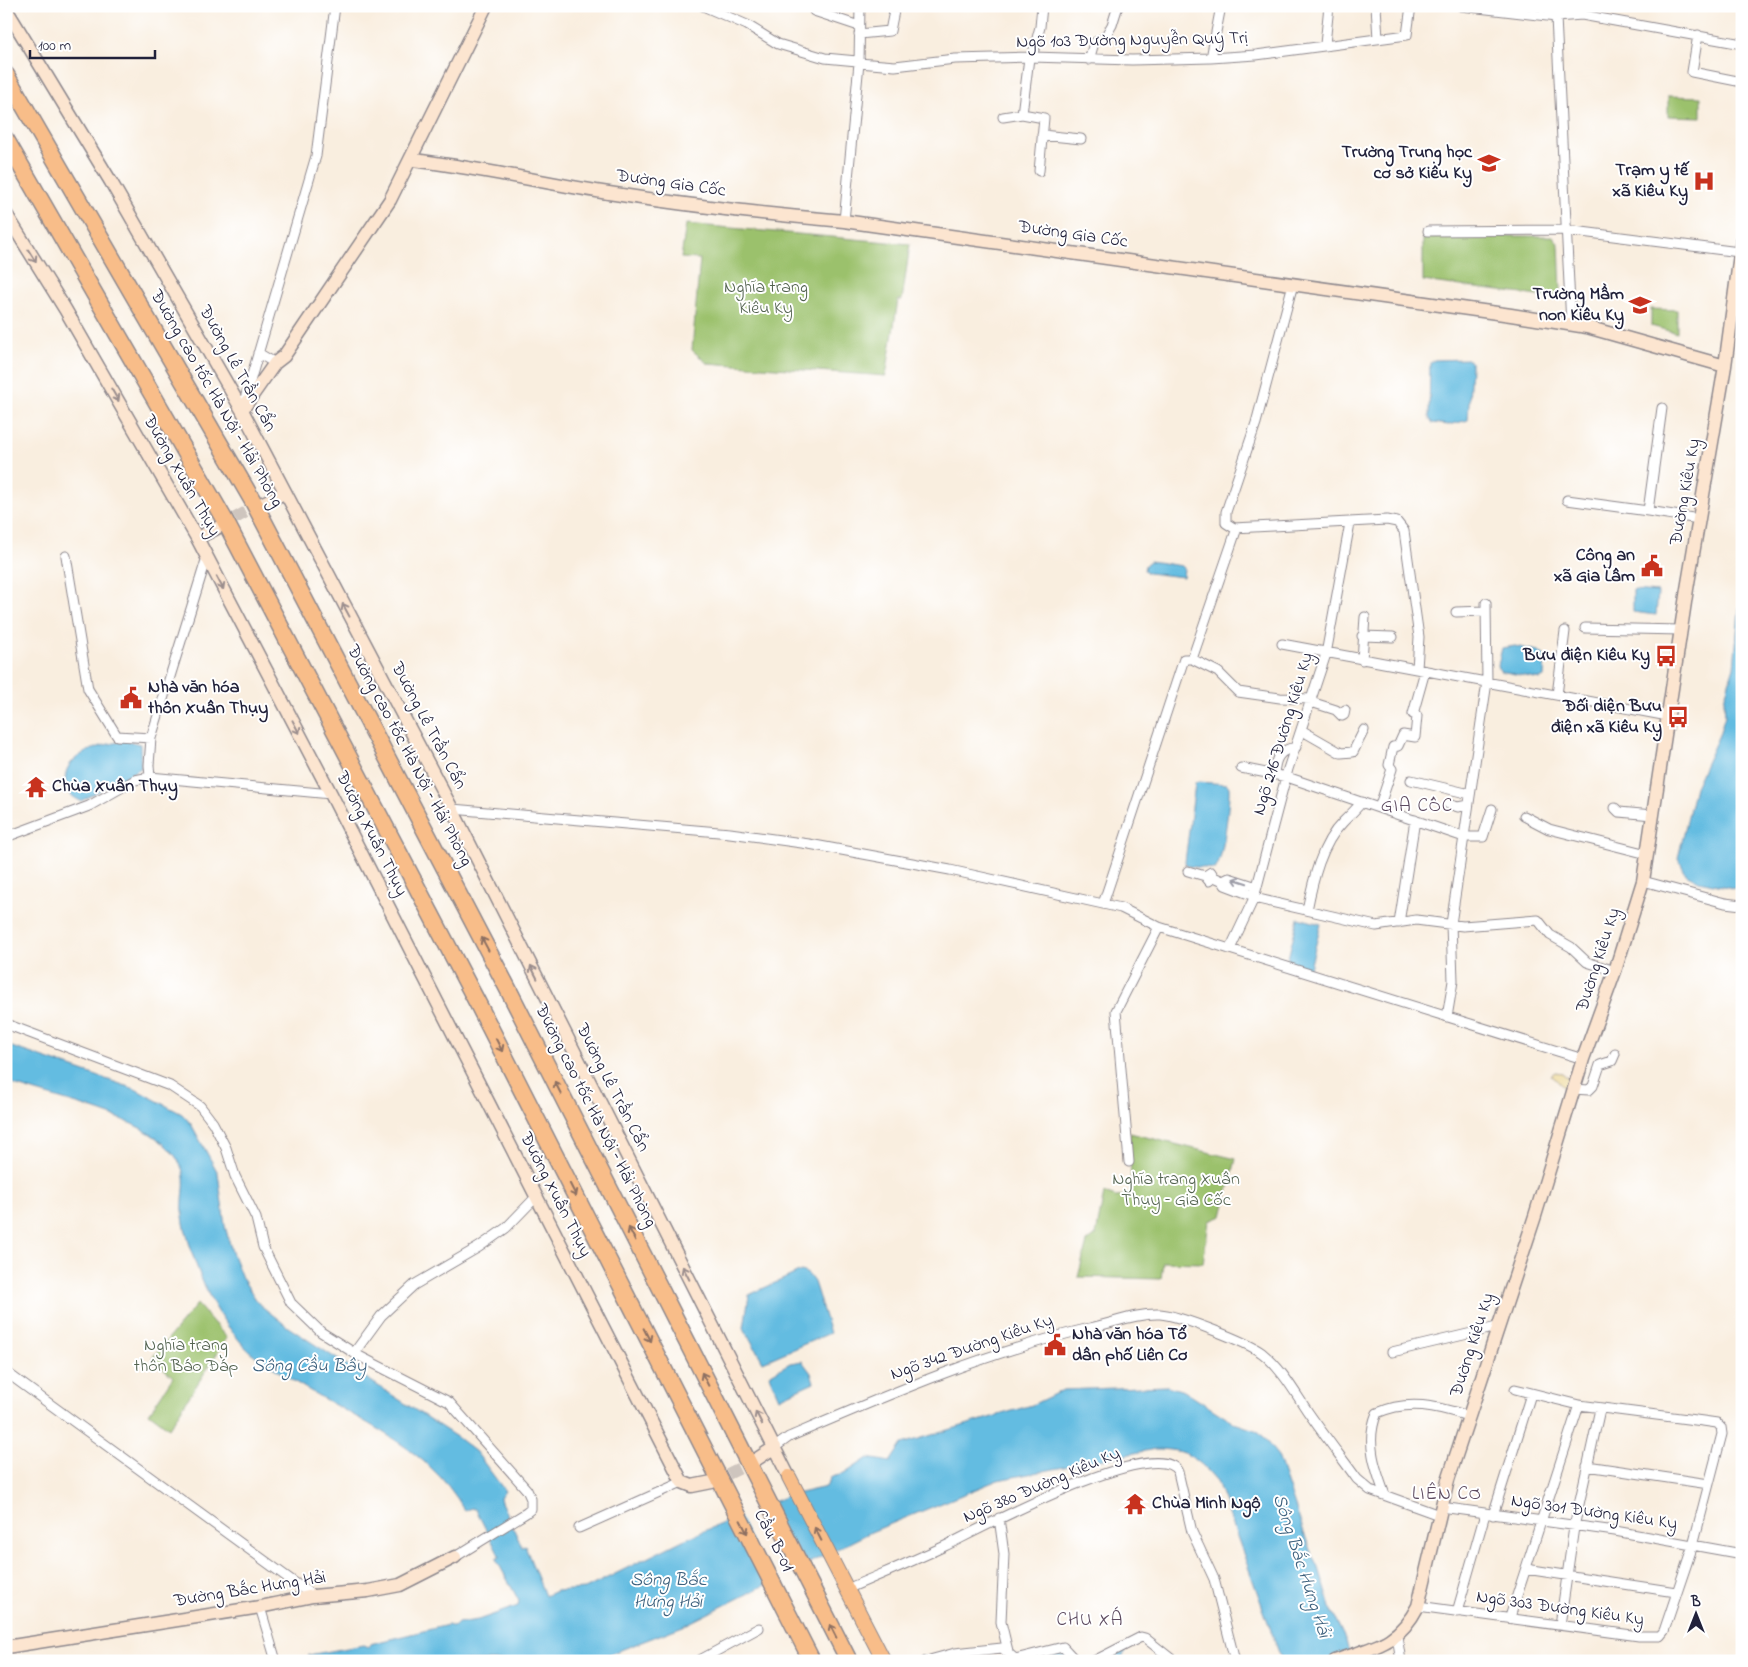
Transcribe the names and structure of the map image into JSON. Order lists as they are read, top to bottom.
{
  "streets": {
    "highway": ["Đường cao tốc Hà Nội – Hải Phòng", "Cầu B-01"],
    "main road": [
      "Đường Gia Cốc",
      "Đường Lê Trần Cẩn",
      "Đường Xuân Thụy",
      "Đường Kiêu Kỵ",
      "Đường Bắc Hưng Hải"
    ],
    "street": [
      "Ngõ 103 Đường Nguyễn Quý Trị",
      "Ngõ 216 Đường Kiêu Kỵ",
      "Ngõ 342 Đường Kiêu Kỵ",
      "Ngõ 380 Đường Kiêu Kỵ",
      "Ngõ 301 Đường Kiêu Kỵ",
      "Ngõ 303 Đường Kiêu Kỵ"
    ]
  },
  "crossings": [
    ["Đường Gia Cốc", "Đường Kiêu Kỵ"],
    ["Đường Lê Trần Cẩn", "Ngõ 342 Đường Kiêu Kỵ"],
    ["Đường cao tốc Hà Nội – Hải Phòng", "Cầu B-01"],
    ["Đường Kiêu Kỵ", "Ngõ 342 Đường Kiêu Kỵ"],
    ["Đường Kiêu Kỵ", "Ngõ 301 Đường Kiêu Kỵ"],
    ["Đường Kiêu Kỵ", "Ngõ 303 Đường Kiêu Kỵ"],
    ["Ngõ 342 Đường Kiêu Kỵ", "Ngõ 301 Đường Kiêu Kỵ"],
    ["Ngõ 301 Đường Kiêu Kỵ", "Ngõ 303 Đường Kiêu Kỵ"]
  ],
  "one_way": ["Đường Lê Trần Cẩn", "Đường Xuân Thụy"],
  "districts": ["GIA CỐC", "LIÊN CƠ", "CHU XÁ"],
  "water": ["Sông Cầu Bây", "Sông Bắc Hưng Hải"],
  "parks": ["Nghĩa trang Kiêu Kỵ", "Nghĩa trang Xuân Thụy – Gia Cốc", "Nghĩa trang thôn Báo Đáp"],
  "places": {
    "school or university": ["Trường Trung học cơ sở Kiêu Kỵ", "Trường Mầm non Kiêu Kỵ"],
    "hospital": ["Trạm y tế xã Kiêu Kỵ"],
    "public building": ["Công an xã Gia Lâm", "Nhà văn hóa thôn Xuân Thụy", "Nhà văn hóa Tổ dân phố Liên Cơ"],
    "bus stop": ["Bưu điện Kiêu Kỵ", "Đối diện Bưu điện xã Kiêu Kỵ"],
    "temple": ["Chùa Xuân Thụy", "Chùa Minh Ngộ"]
  },
  "scale_bar": "100 m",
  "north": "top"
}
